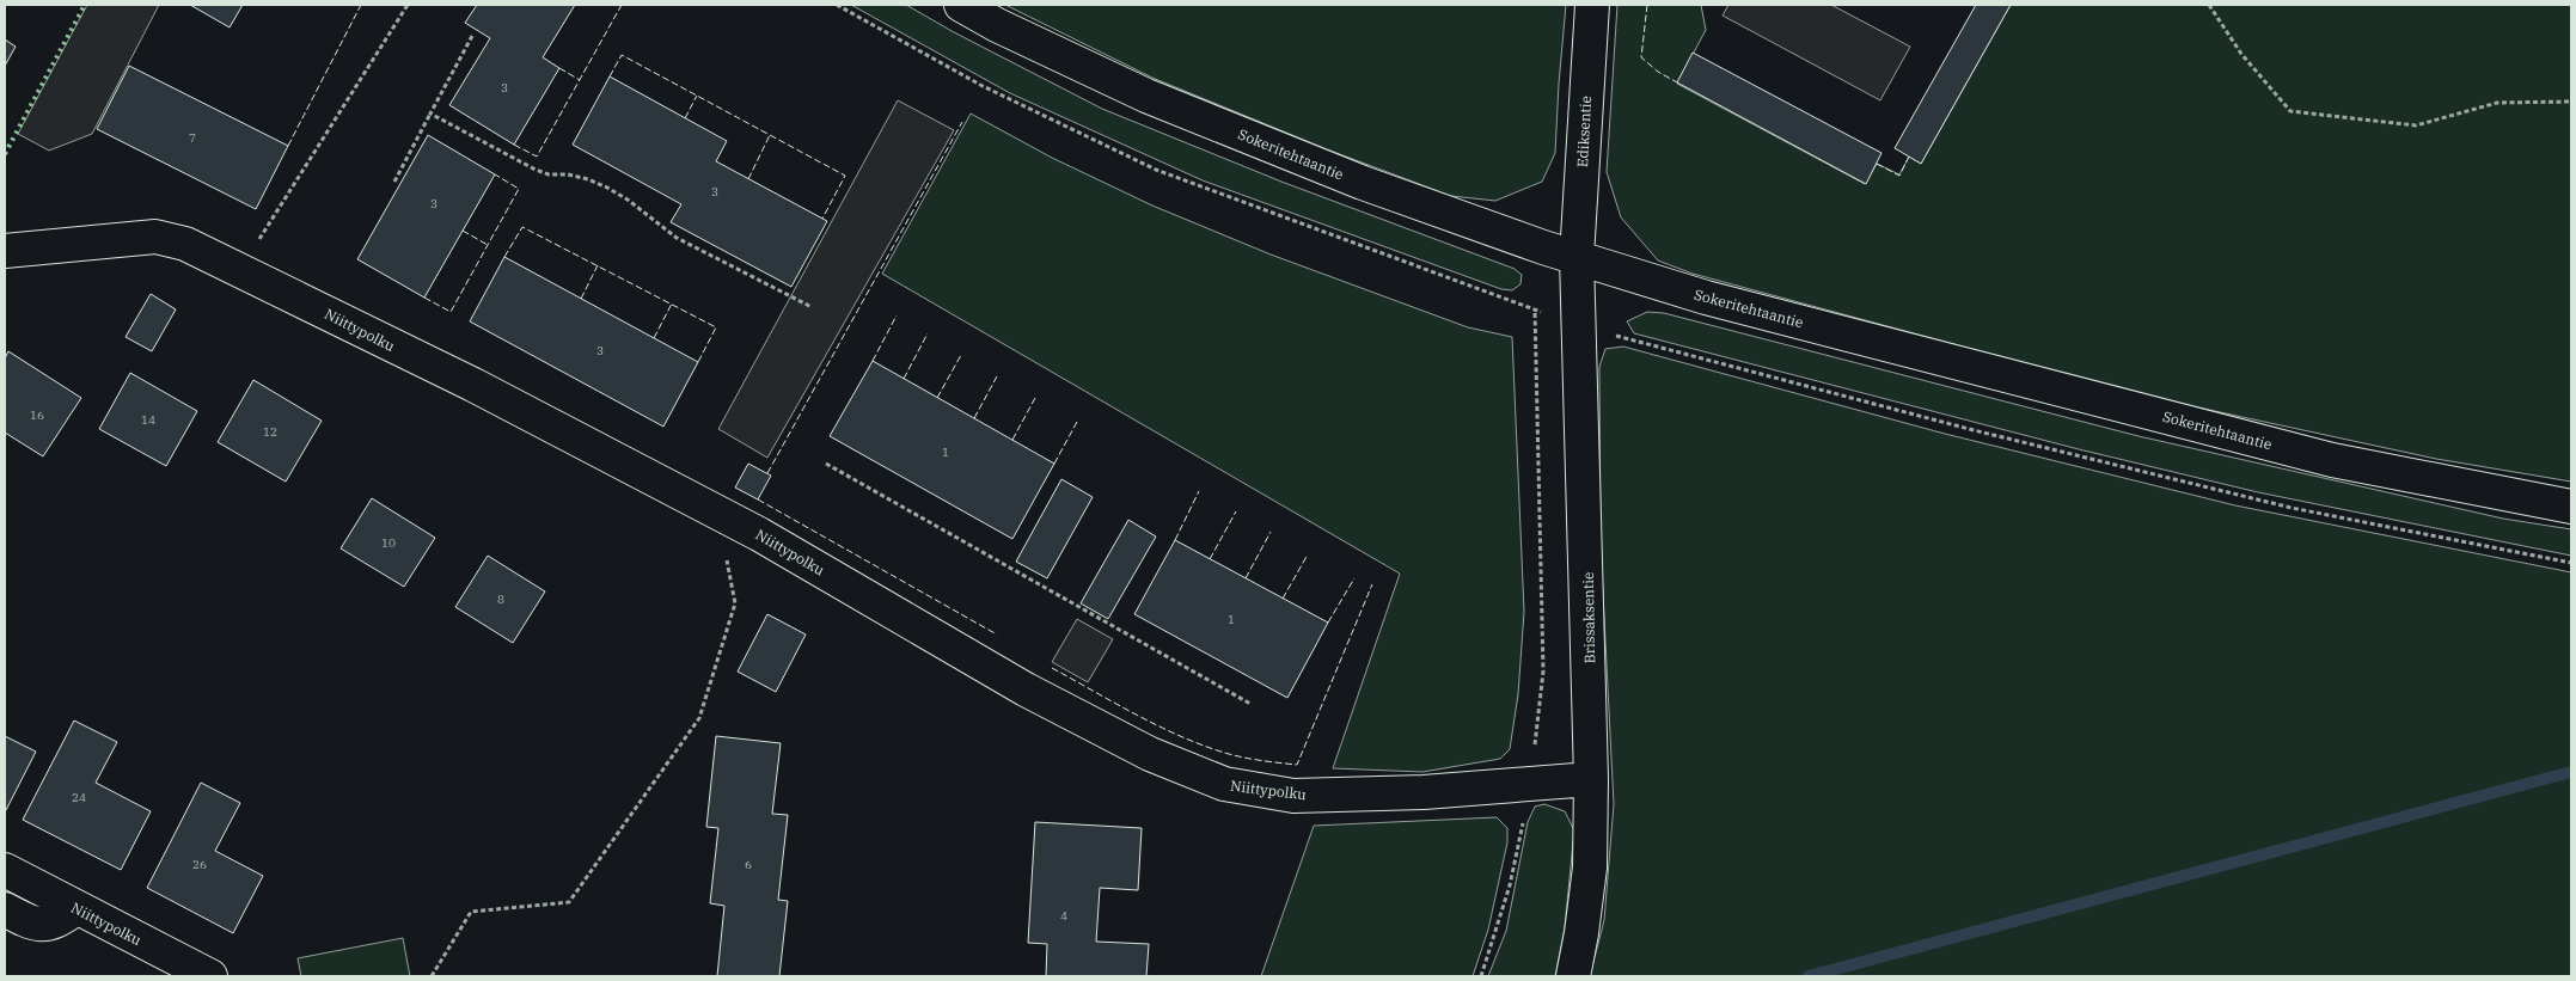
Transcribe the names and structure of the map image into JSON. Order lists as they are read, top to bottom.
{
  "streets": {
    "street": [
      "Ediksentie",
      "Sokeritehtaantie",
      "Niittypolku",
      "Brissaksentie"
    ]
  },
  "crossings": [
    ["Ediksentie", "Sokeritehtaantie"],
    ["Ediksentie", "Brissaksentie"],
    ["Sokeritehtaantie", "Brissaksentie"],
    ["Niittypolku", "Brissaksentie"]
  ],
  "house_numbers": [
    "3",
    "7",
    "3",
    "3",
    "3",
    "16",
    "14",
    "12",
    "1",
    "10",
    "8",
    "1",
    "24",
    "26",
    "6",
    "4"
  ]
}
